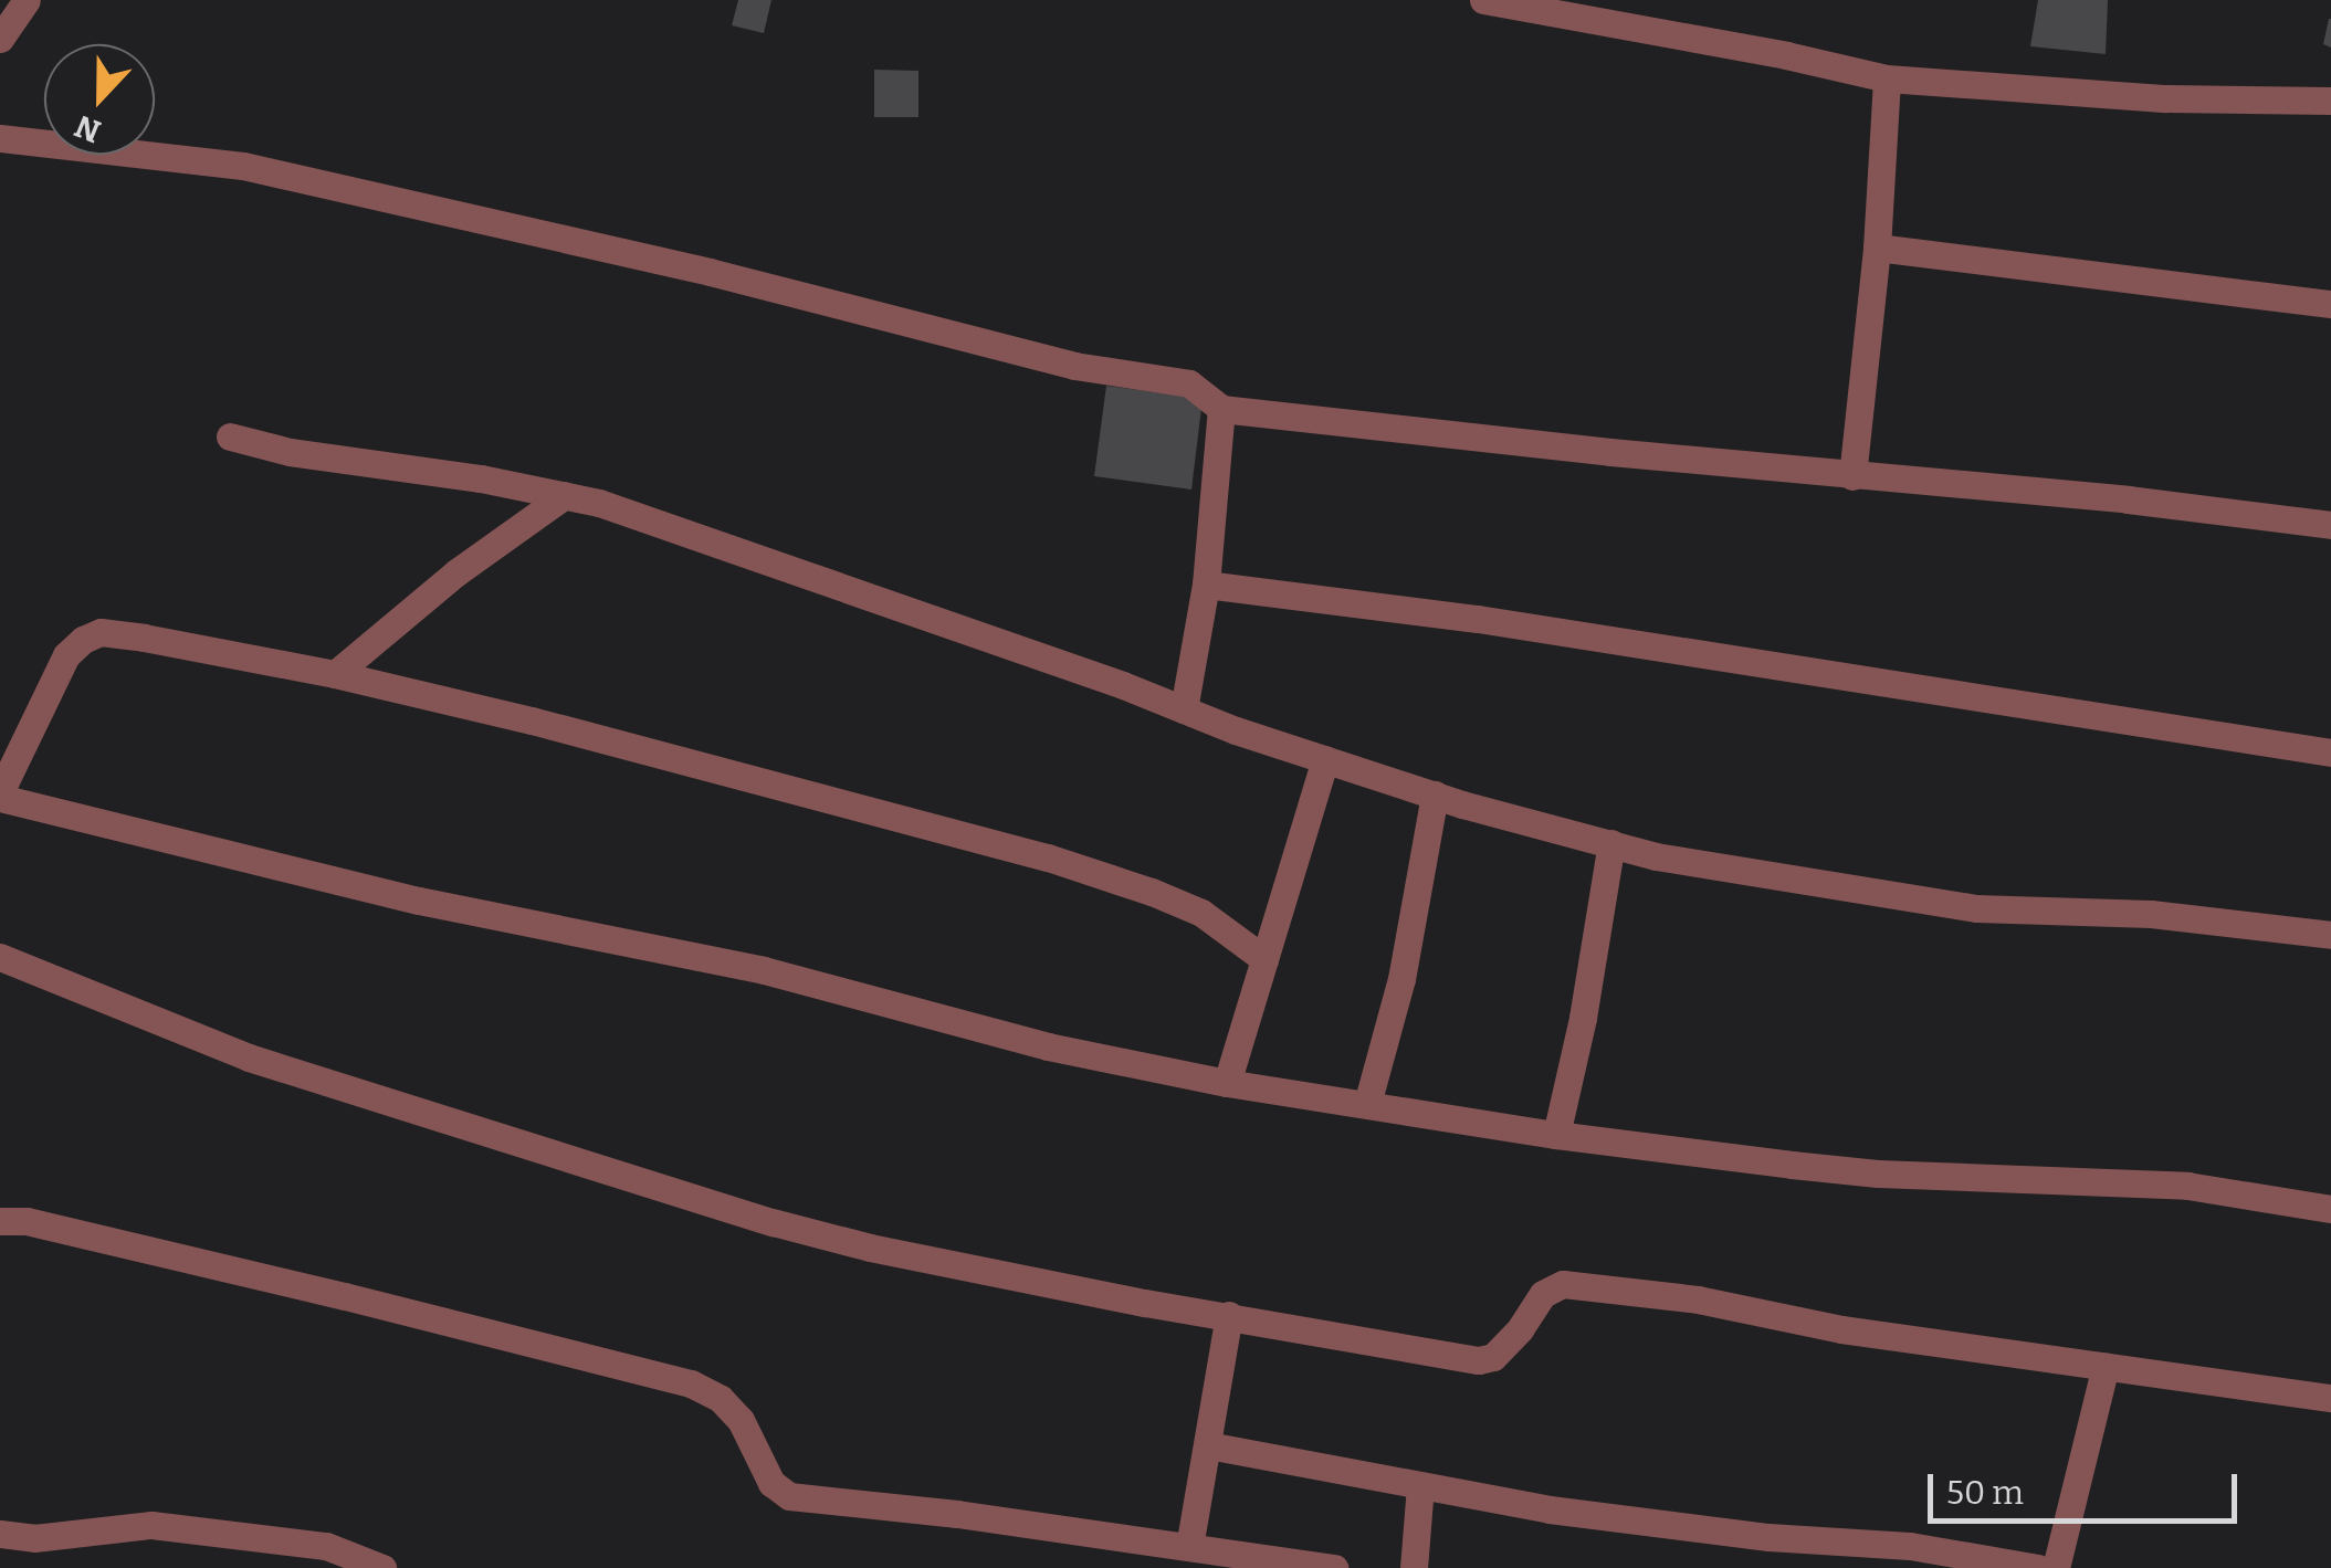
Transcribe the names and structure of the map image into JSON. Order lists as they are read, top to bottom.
{
  "scale_bar": "50 m",
  "north": "bottom"
}
